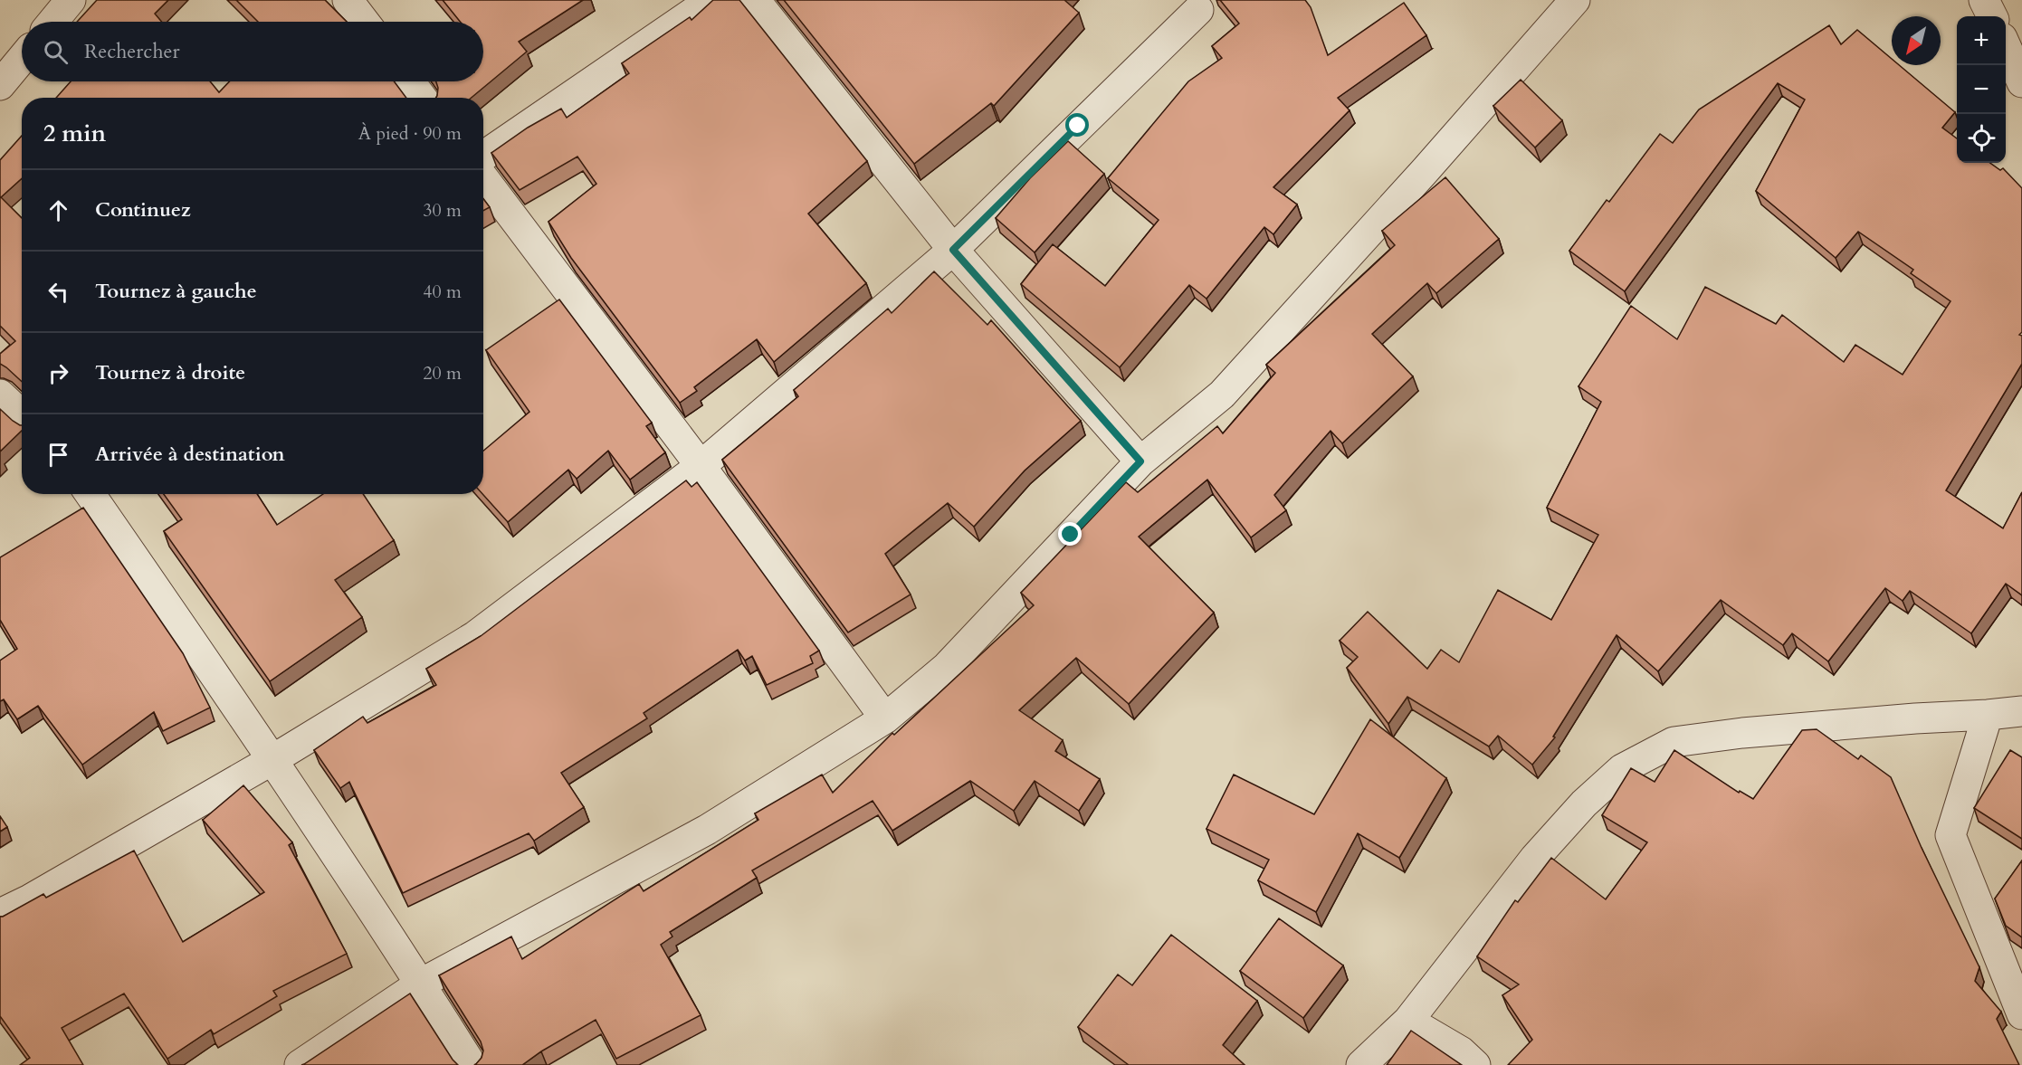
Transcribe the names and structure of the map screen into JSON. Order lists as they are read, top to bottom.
{
  "north": "bottom left",
  "page": {
    "map_buttons": ["+", "−"],
    "search": "Rechercher",
    "heading": ["2 min", "À pied · 90 m"],
    "list": [
      ["Continuez", "30 m"],
      ["Tournez à gauche", "40 m"],
      ["Tournez à droite", "20 m"],
      "Arrivée à destination"
    ]
  }
}
